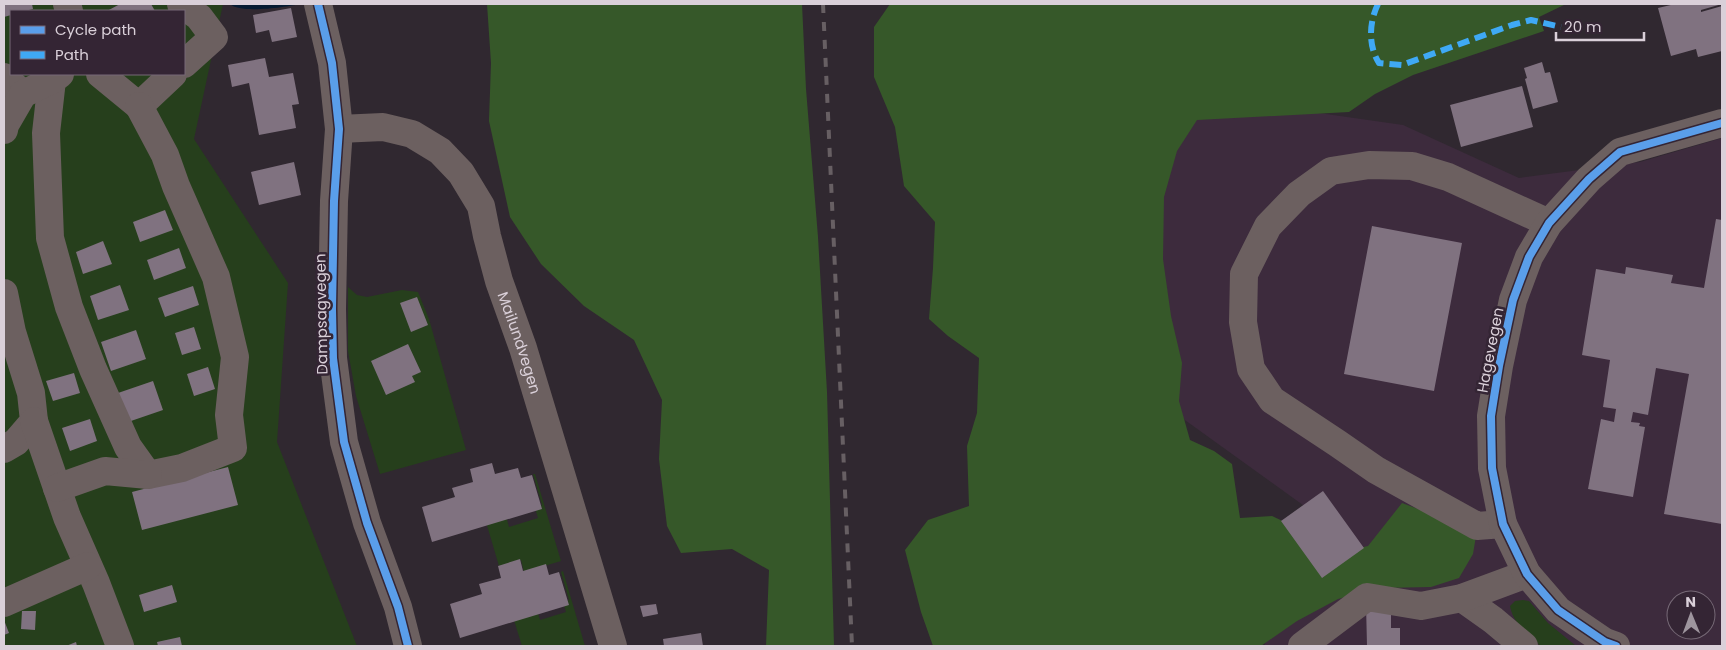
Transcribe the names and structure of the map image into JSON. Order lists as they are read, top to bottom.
{
  "streets": {
    "street": ["Dampsagvegen", "Mailundvegen", "Hagevegen"]
  },
  "crossings": [
    ["Dampsagvegen", "Mailundvegen"]
  ],
  "legend": ["Cycle path", "Path"],
  "scale_bar": "20 m",
  "north": "top"
}
